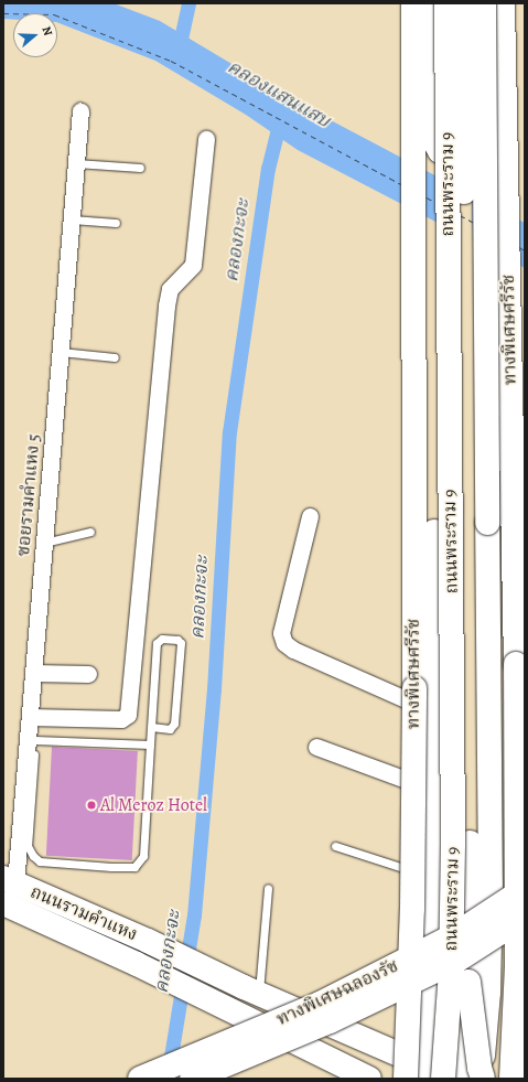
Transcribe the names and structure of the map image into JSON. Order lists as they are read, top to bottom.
{
  "streets": {
    "main road": [
      "ถนนพระราม 9",
      "ทางพิเศษศรีรัช",
      "ถนนรามคำแหง",
      "ทางพิเศษฉลองรัช"
    ],
    "street": ["ซอยรามคำแหง 5"]
  },
  "crossings": [
    ["ถนนพระราม 9", "ถนนรามคำแหง"],
    ["ซอยรามคำแหง 5", "ถนนรามคำแหง"]
  ],
  "water": ["คลองแสนแสบ", "คลองกะจะ"],
  "places": ["Al Meroz Hotel"],
  "north": "right"
}
